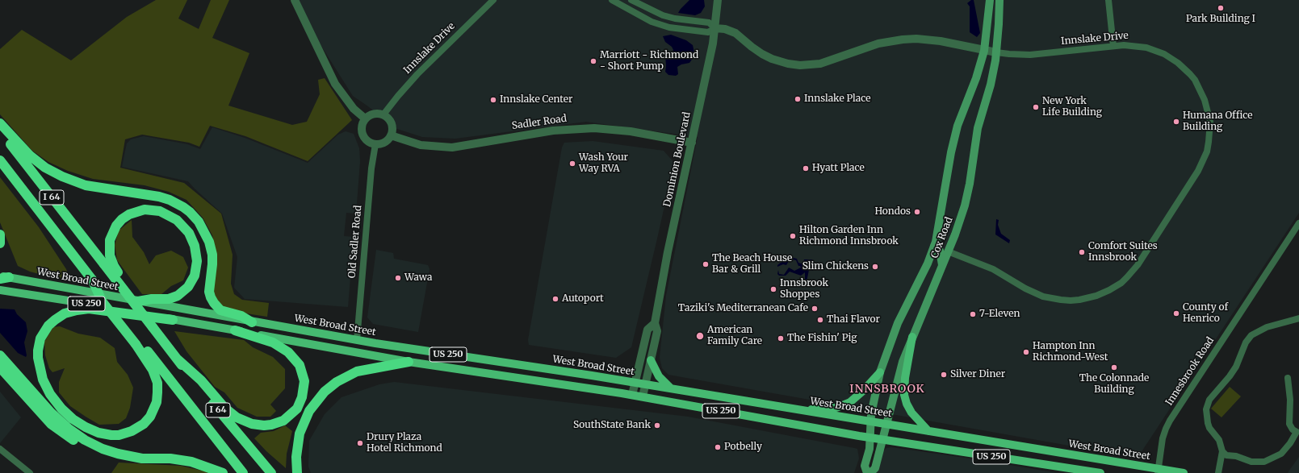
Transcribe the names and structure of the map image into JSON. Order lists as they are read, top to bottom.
{
  "streets": {
    "highway": ["I 64"],
    "main road": ["Cox Road", "West Broad Street", "US 250"],
    "street": [
      "Innslake Drive",
      "Sadler Road",
      "Dominion Boulevard",
      "Old Sadler Road",
      "Innesbrook Road"
    ]
  },
  "crossings": [
    ["Innslake Drive", "Sadler Road"],
    ["Innslake Drive", "Dominion Boulevard"],
    ["Innslake Drive", "Cox Road"],
    ["Innslake Drive", "Old Sadler Road"],
    ["Sadler Road", "Dominion Boulevard"],
    ["Sadler Road", "Old Sadler Road"],
    ["Dominion Boulevard", "West Broad Street"],
    ["Dominion Boulevard", "US 250"],
    ["Cox Road", "West Broad Street"],
    ["Cox Road", "US 250"],
    ["Old Sadler Road", "West Broad Street"],
    ["West Broad Street", "Innesbrook Road"]
  ],
  "districts": ["INNSBROOK"],
  "places": [
    "Park Building I",
    "Marriott - Richmond - Short Pump",
    "Innslake Place",
    "Innslake Center",
    "New York Life Building",
    "Humana Office Building",
    "Wash Your Way RVA",
    "Hyatt Place",
    "Hondos",
    "Hilton Garden Inn Richmond Innsbrook",
    "Comfort Suites Innsbrook",
    "The Beach House Bar & Grill",
    "Slim Chickens",
    "Wawa",
    "Innsbrook Shoppes",
    "Autoport",
    "Taziki's Mediterranean Cafe",
    "County of Henrico",
    "7-Eleven",
    "Thai Flavor",
    "American Family Care",
    "The Fishin' Pig",
    "Hampton Inn Richmond-West",
    "The Colonnade Building",
    "Silver Diner",
    "SouthState Bank",
    "Drury Plaza Hotel Richmond",
    "Potbelly"
  ]
}
